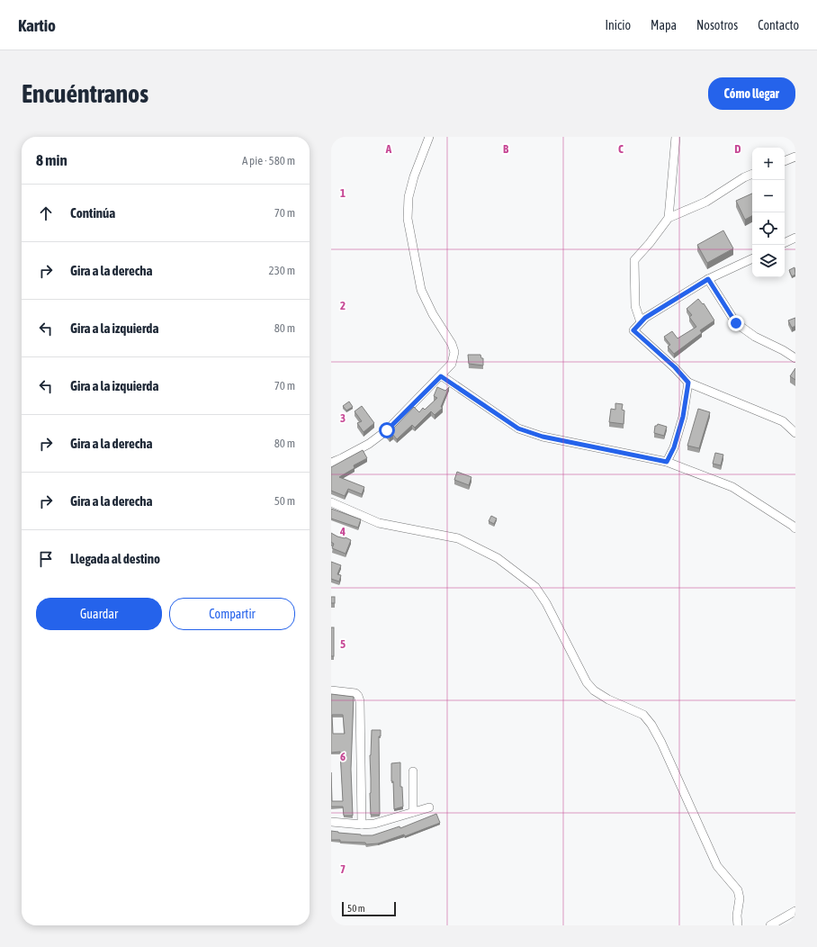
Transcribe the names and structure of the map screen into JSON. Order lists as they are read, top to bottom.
{
  "scale_bar": "50 m",
  "page": {
    "header": "Kartio",
    "nav": [
      "Inicio",
      "Mapa",
      "Nosotros",
      "Contacto"
    ],
    "buttons": [
      "Cómo llegar",
      ["Guardar", "Compartir"]
    ],
    "title": "Encuéntranos",
    "heading": ["8 min", "A pie · 580 m"],
    "map_buttons": ["+", "−"],
    "list": [
      ["Continúa", "70 m"],
      ["Gira a la derecha", "230 m"],
      ["Gira a la izquierda", "80 m"],
      ["Gira a la izquierda", "70 m"],
      ["Gira a la derecha", "80 m"],
      ["Gira a la derecha", "50 m"],
      "Llegada al destino"
    ],
    "scale": "50 m"
  },
  "grid": {
    "columns": [
      "A",
      "B",
      "C",
      "D"
    ],
    "rows": [
      "1",
      "2",
      "3",
      "4",
      "5",
      "6",
      "7"
    ]
  }
}
